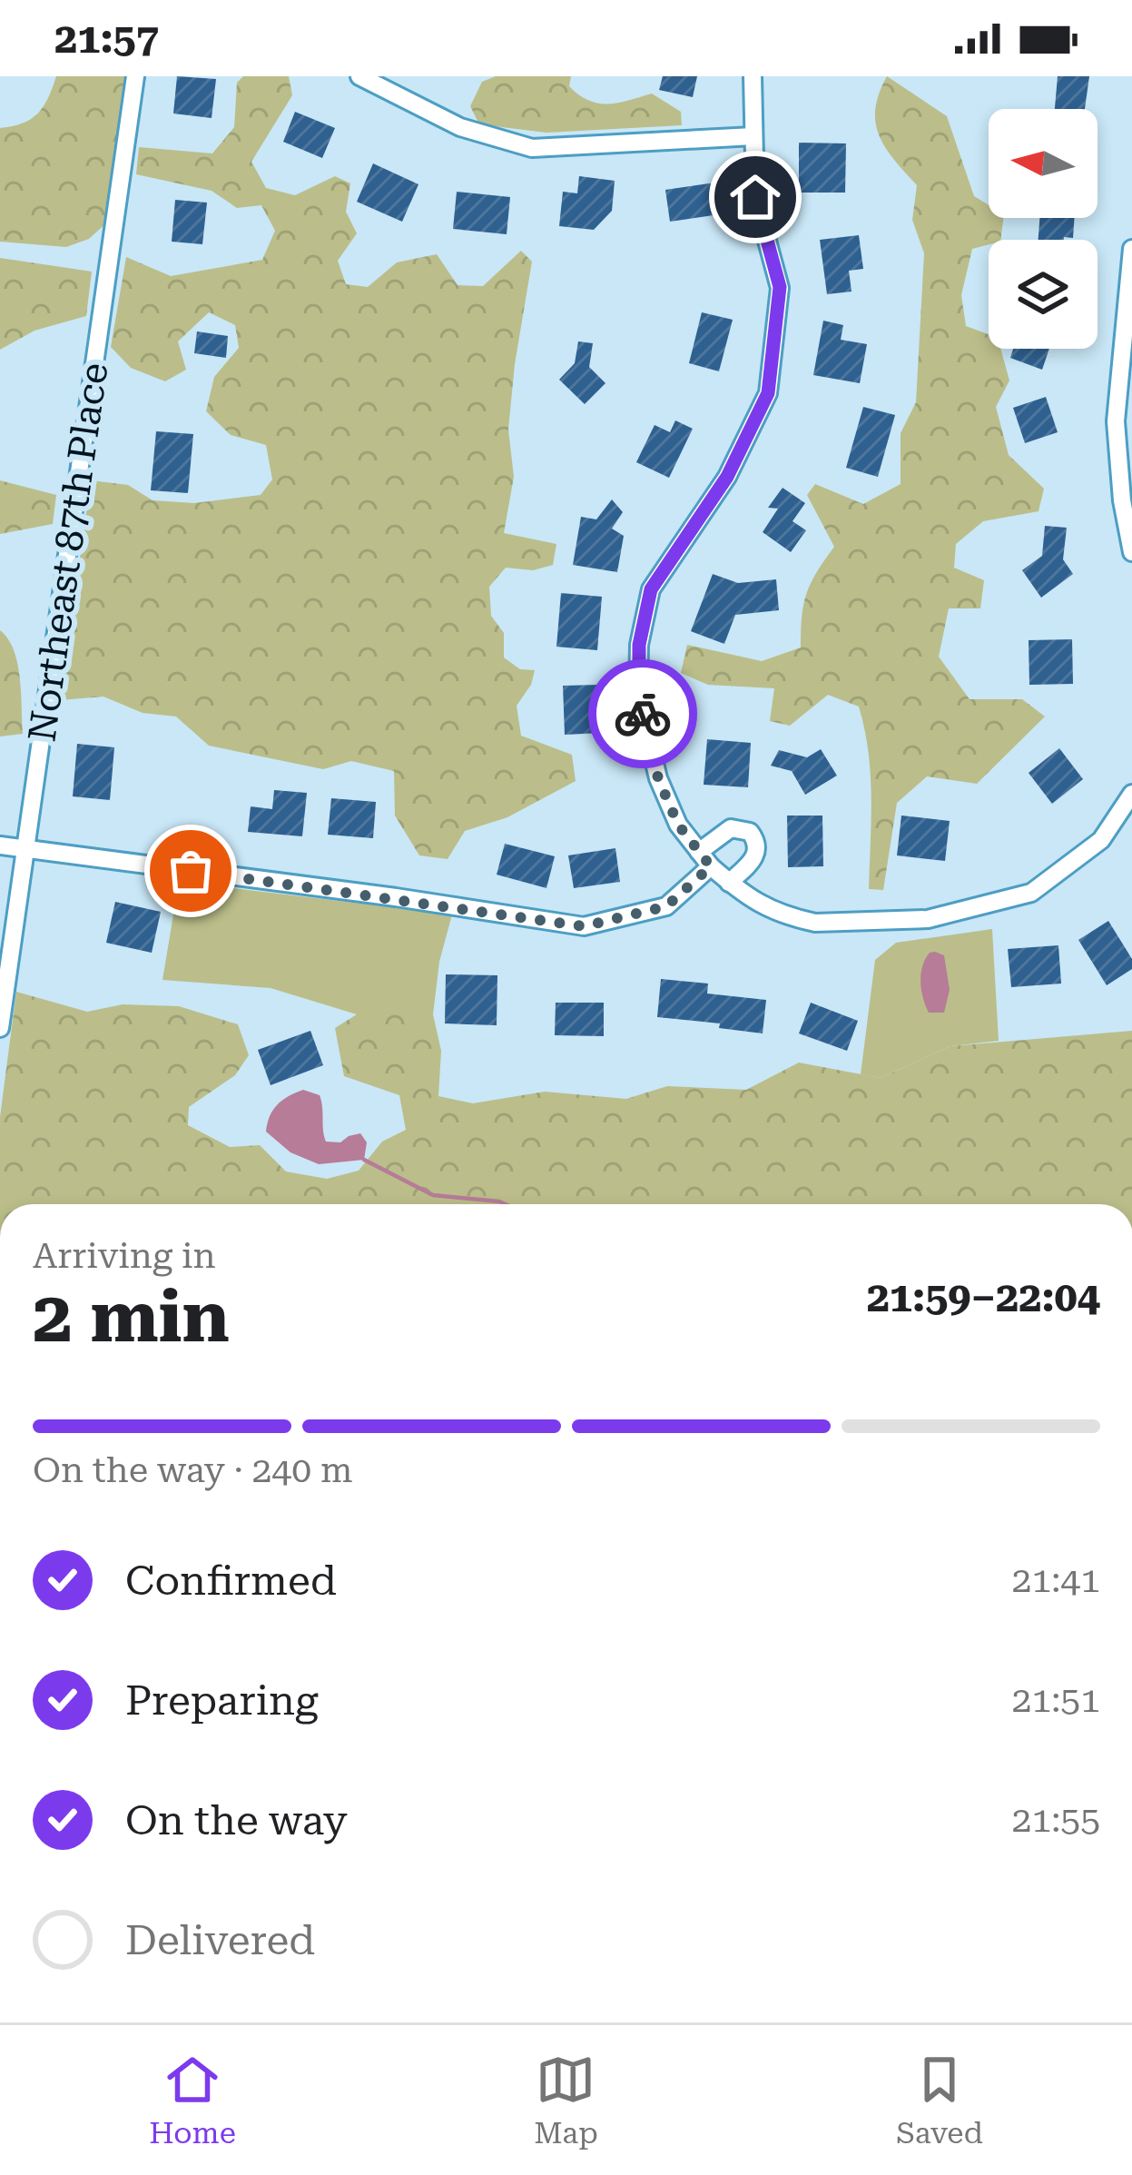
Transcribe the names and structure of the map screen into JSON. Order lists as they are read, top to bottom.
{
  "streets": {
    "street": ["Northeast 87th Place"]
  },
  "north": "left",
  "page": {
    "status": "21:57",
    "heading": ["2 min", "Arriving in", "21:59–22:04"],
    "bar": "On the way · 240 m",
    "list": [
      ["Confirmed", "21:41"],
      ["Preparing", "21:51"],
      ["On the way", "21:55"],
      "Delivered"
    ],
    "tabs": ["Home", "Map", "Saved"]
  }
}
